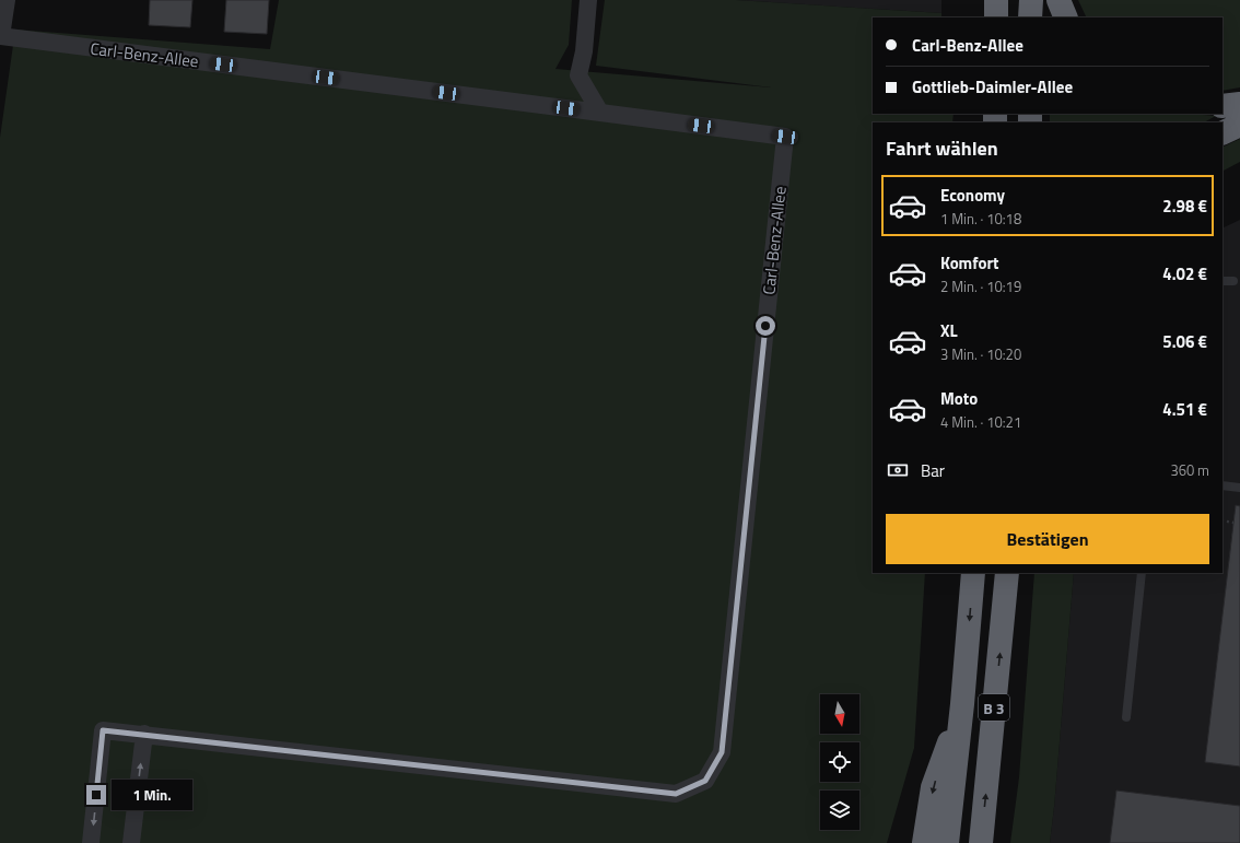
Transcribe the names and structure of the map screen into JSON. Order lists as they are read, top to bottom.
{
  "streets": {
    "highway": ["B 3"],
    "street": ["Carl-Benz-Allee"]
  },
  "north": "bottom",
  "page": {
    "banner": ["Carl-Benz-Allee", "Gottlieb-Daimler-Allee"],
    "heading": "Fahrt wählen",
    "list": [
      {
        "name": "Economy",
        "note": "1 Min. · 10:18",
        "value": "2.98 €"
      },
      {
        "name": "Komfort",
        "note": "2 Min. · 10:19",
        "value": "4.02 €"
      },
      {
        "name": "XL",
        "note": "3 Min. · 10:20",
        "value": "5.06 €"
      },
      {
        "name": "Moto",
        "note": "4 Min. · 10:21",
        "value": "4.51 €"
      }
    ],
    "pay": ["Bar", "360 m"],
    "buttons": "Bestätigen",
    "bubble": "1 Min."
  }
}
